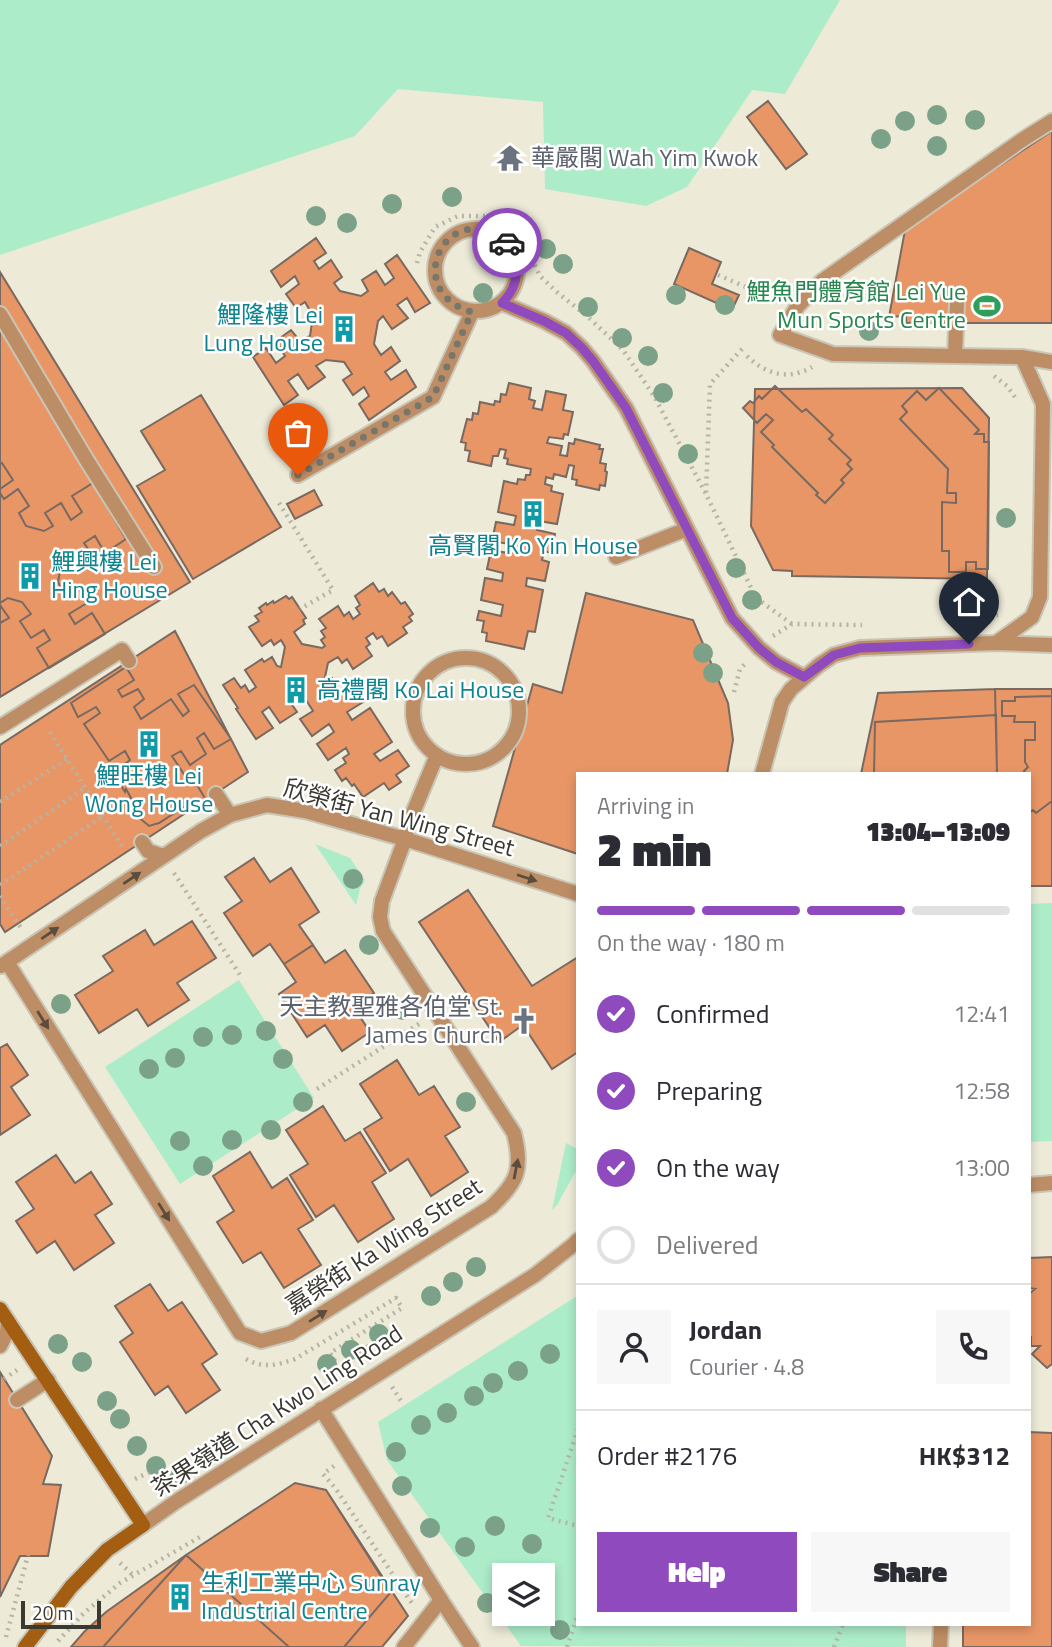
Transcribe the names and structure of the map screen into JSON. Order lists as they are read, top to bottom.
{
  "streets": {
    "main road": ["茶果嶺道 Cha Kwo Ling Road"],
    "street": ["欣榮街 Yan Wing Street", "嘉榮街 Ka Wing Street"]
  },
  "crossings": [
    ["欣榮街 Yan Wing Street", "嘉榮街 Ka Wing Street"]
  ],
  "one_way": ["欣榮街 Yan Wing Street"],
  "places": {
    "temple": ["華嚴閣 Wah Yim Kwok"],
    "sports": ["鯉魚門體育館 Lei Yue Mun Sports Centre"],
    "building": [
      "鯉隆樓 Lei Lung House",
      "高賢閣 Ko Yin House",
      "鯉興樓 Lei Hing House",
      "高禮閣 Ko Lai House",
      "鯉旺樓 Lei Wong House",
      "生利工業中心 Sunray Industrial Centre"
    ],
    "church": ["天主教聖雅各伯堂 St. James Church"]
  },
  "scale_bar": "20 m",
  "page": {
    "heading": ["2 min", "Arriving in", "13:04–13:09"],
    "panel": [
      "Jordan",
      "Courier · 4.8",
      "Order #2176",
      "HK$312"
    ],
    "bar": "On the way · 180 m",
    "list": [
      ["Confirmed", "12:41"],
      ["Preparing", "12:58"],
      ["On the way", "13:00"],
      "Delivered"
    ],
    "buttons": ["Help", "Share"],
    "scale": "20 m"
  }
}
